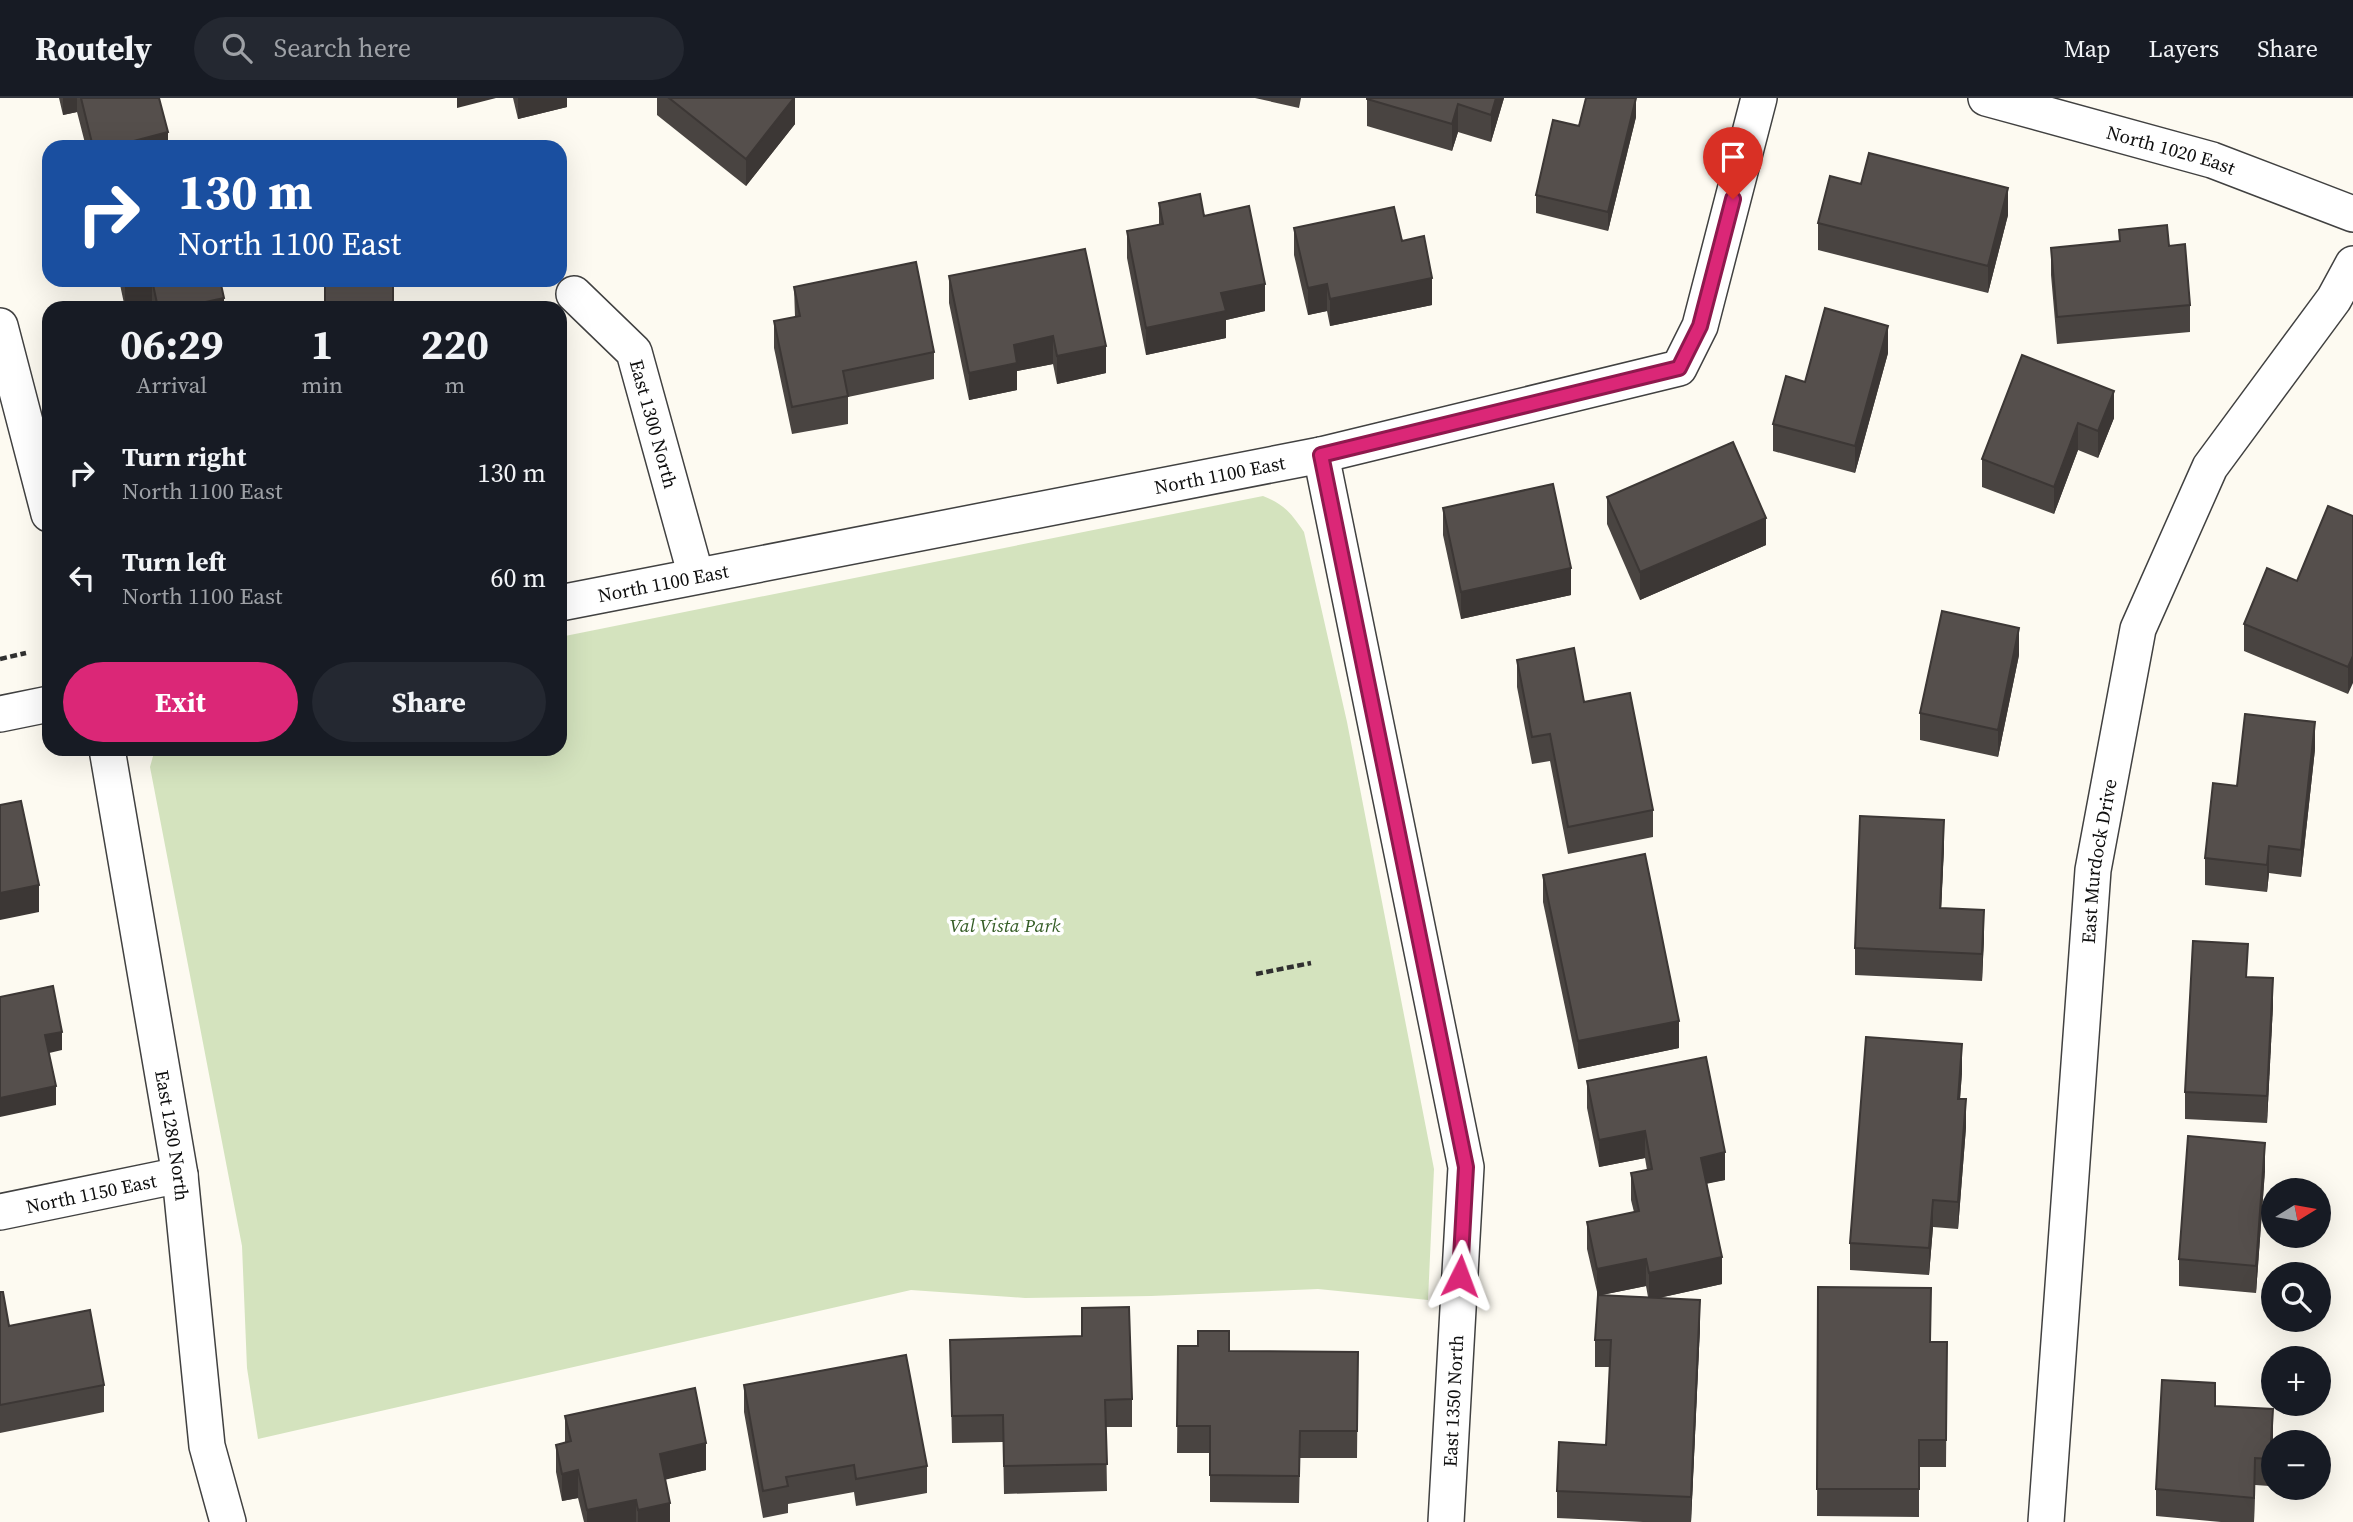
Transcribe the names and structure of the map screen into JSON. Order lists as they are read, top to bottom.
{
  "streets": {
    "street": [
      "North 1020 East",
      "East 1300 North",
      "North 1100 East",
      "East Murdock Drive",
      "East 1280 North",
      "North 1150 East",
      "East 1350 North"
    ]
  },
  "crossings": [
    ["East 1300 North", "North 1100 East"],
    ["North 1100 East", "East 1350 North"],
    ["East 1280 North", "North 1150 East"]
  ],
  "parks": ["Val Vista Park"],
  "north": "right",
  "page": {
    "header": "Routely",
    "search": "Search here",
    "nav": ["Map", "Layers", "Share"],
    "turn": ["130 m", "North 1100 East"],
    "eta": [
      "06:29",
      "Arrival",
      "1",
      "min",
      "220",
      "m"
    ],
    "list": [
      {
        "name": "Turn right",
        "note": "North 1100 East",
        "value": "130 m"
      },
      {
        "name": "Turn left",
        "note": "North 1100 East",
        "value": "60 m"
      }
    ],
    "buttons": ["Exit", "Share"],
    "map_buttons": ["+", "−"]
  }
}
